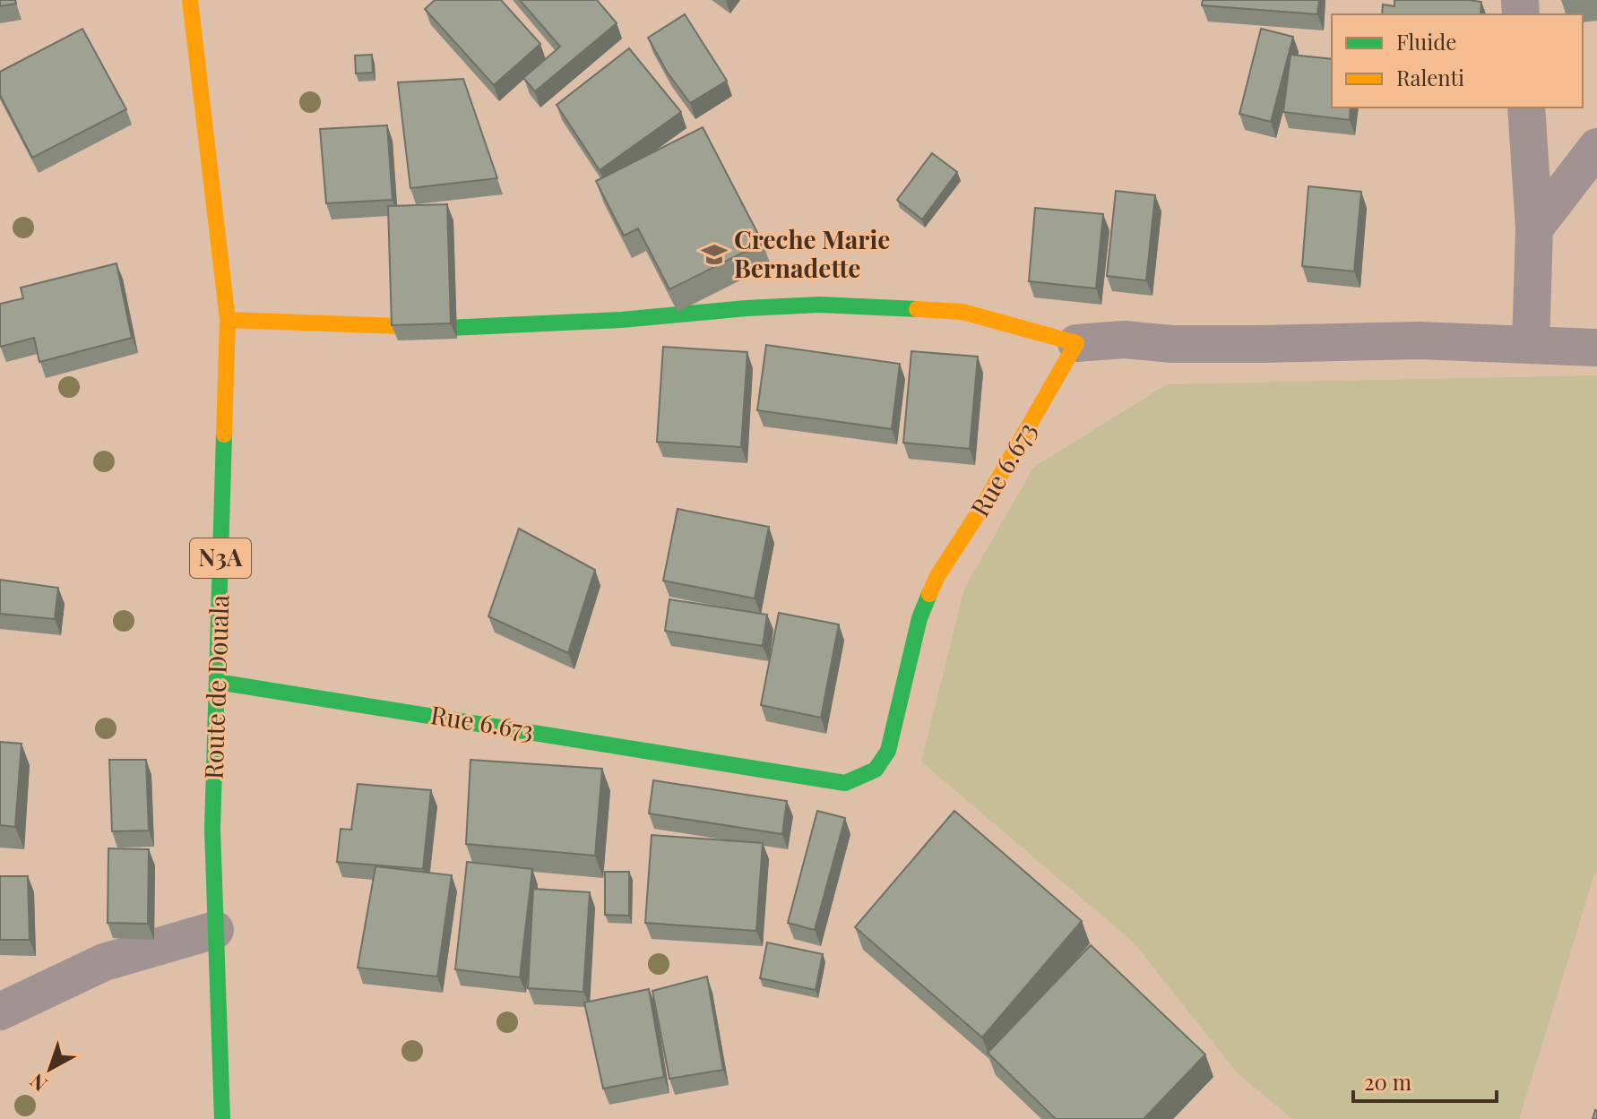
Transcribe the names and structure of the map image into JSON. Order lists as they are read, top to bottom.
{
  "streets": {
    "main road": ["Rue 6.673", "N3A", "Route de Douala"]
  },
  "crossings": [
    ["Rue 6.673", "Route de Douala"]
  ],
  "places": {
    "school or university": ["Creche Marie Bernadette"]
  },
  "legend": ["Fluide", "Ralenti"],
  "scale_bar": "20 m",
  "north": "bottom left"
}
